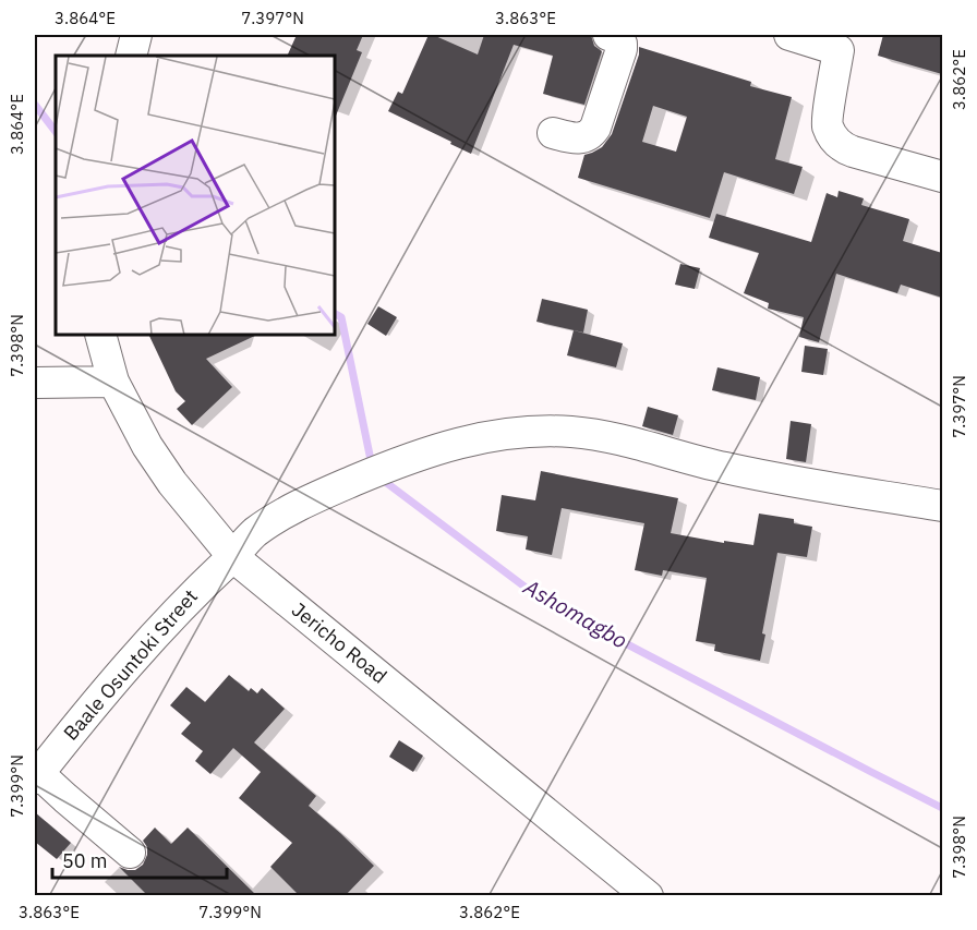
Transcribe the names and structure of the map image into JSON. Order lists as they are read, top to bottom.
{
  "streets": {
    "street": ["Jericho Road", "Baale Osuntoki Street"]
  },
  "crossings": [
    ["Jericho Road", "Baale Osuntoki Street"]
  ],
  "water": ["Ashomagbo"],
  "scale_bar": "50 m",
  "coordinates": [
    "3.864°E",
    "7.397°N",
    "3.863°E",
    "3.862°E",
    "7.398°N",
    "7.399°N"
  ]
}
